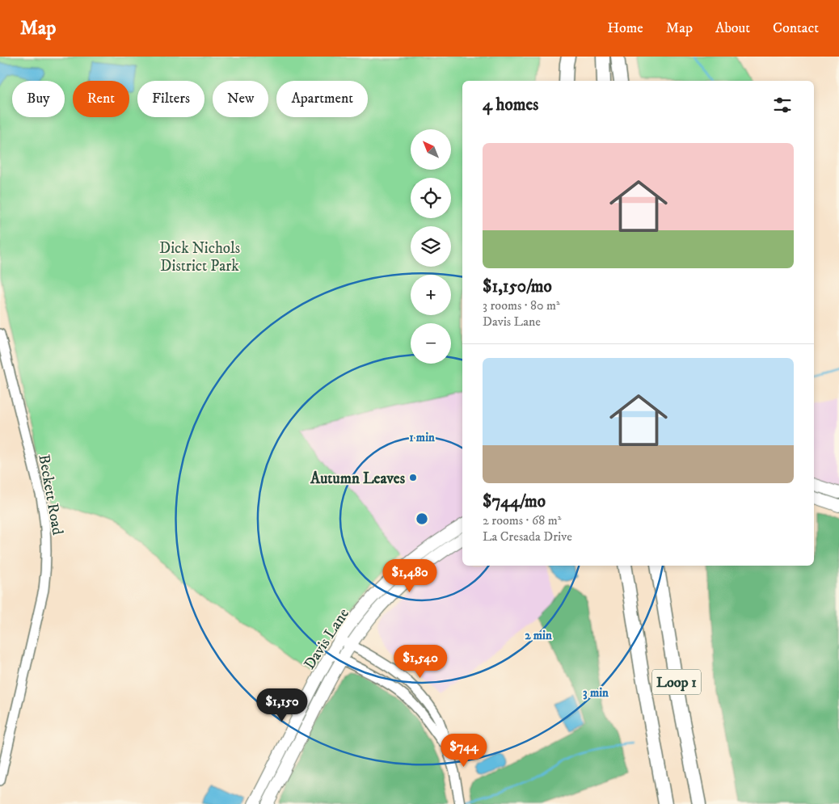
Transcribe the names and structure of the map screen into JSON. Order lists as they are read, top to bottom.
{
  "streets": {
    "highway": ["Loop 1"],
    "main road": ["Davis Lane"],
    "street": ["Beckett Road"]
  },
  "parks": ["Dick Nichols District Park"],
  "places": ["Autumn Leaves"],
  "north": "top left",
  "page": {
    "header": "Map",
    "nav": [
      "Home",
      "Map",
      "About",
      "Contact"
    ],
    "chip": [
      "Buy",
      "Rent",
      "Filters",
      "New",
      "Apartment"
    ],
    "heading": "4 homes",
    "map_buttons": ["+", "−"],
    "list": [
      {
        "name": "$1,150/mo",
        "note": "3 rooms · 80 m² · Davis Lane"
      },
      {
        "name": "$744/mo",
        "note": "2 rooms · 68 m² · La Cresada Drive"
      }
    ],
    "price": [
      "$1,480",
      "$1,540",
      "$1,150",
      "$744"
    ]
  },
  "rings": ["1 min", "2 min", "3 min"]
}
